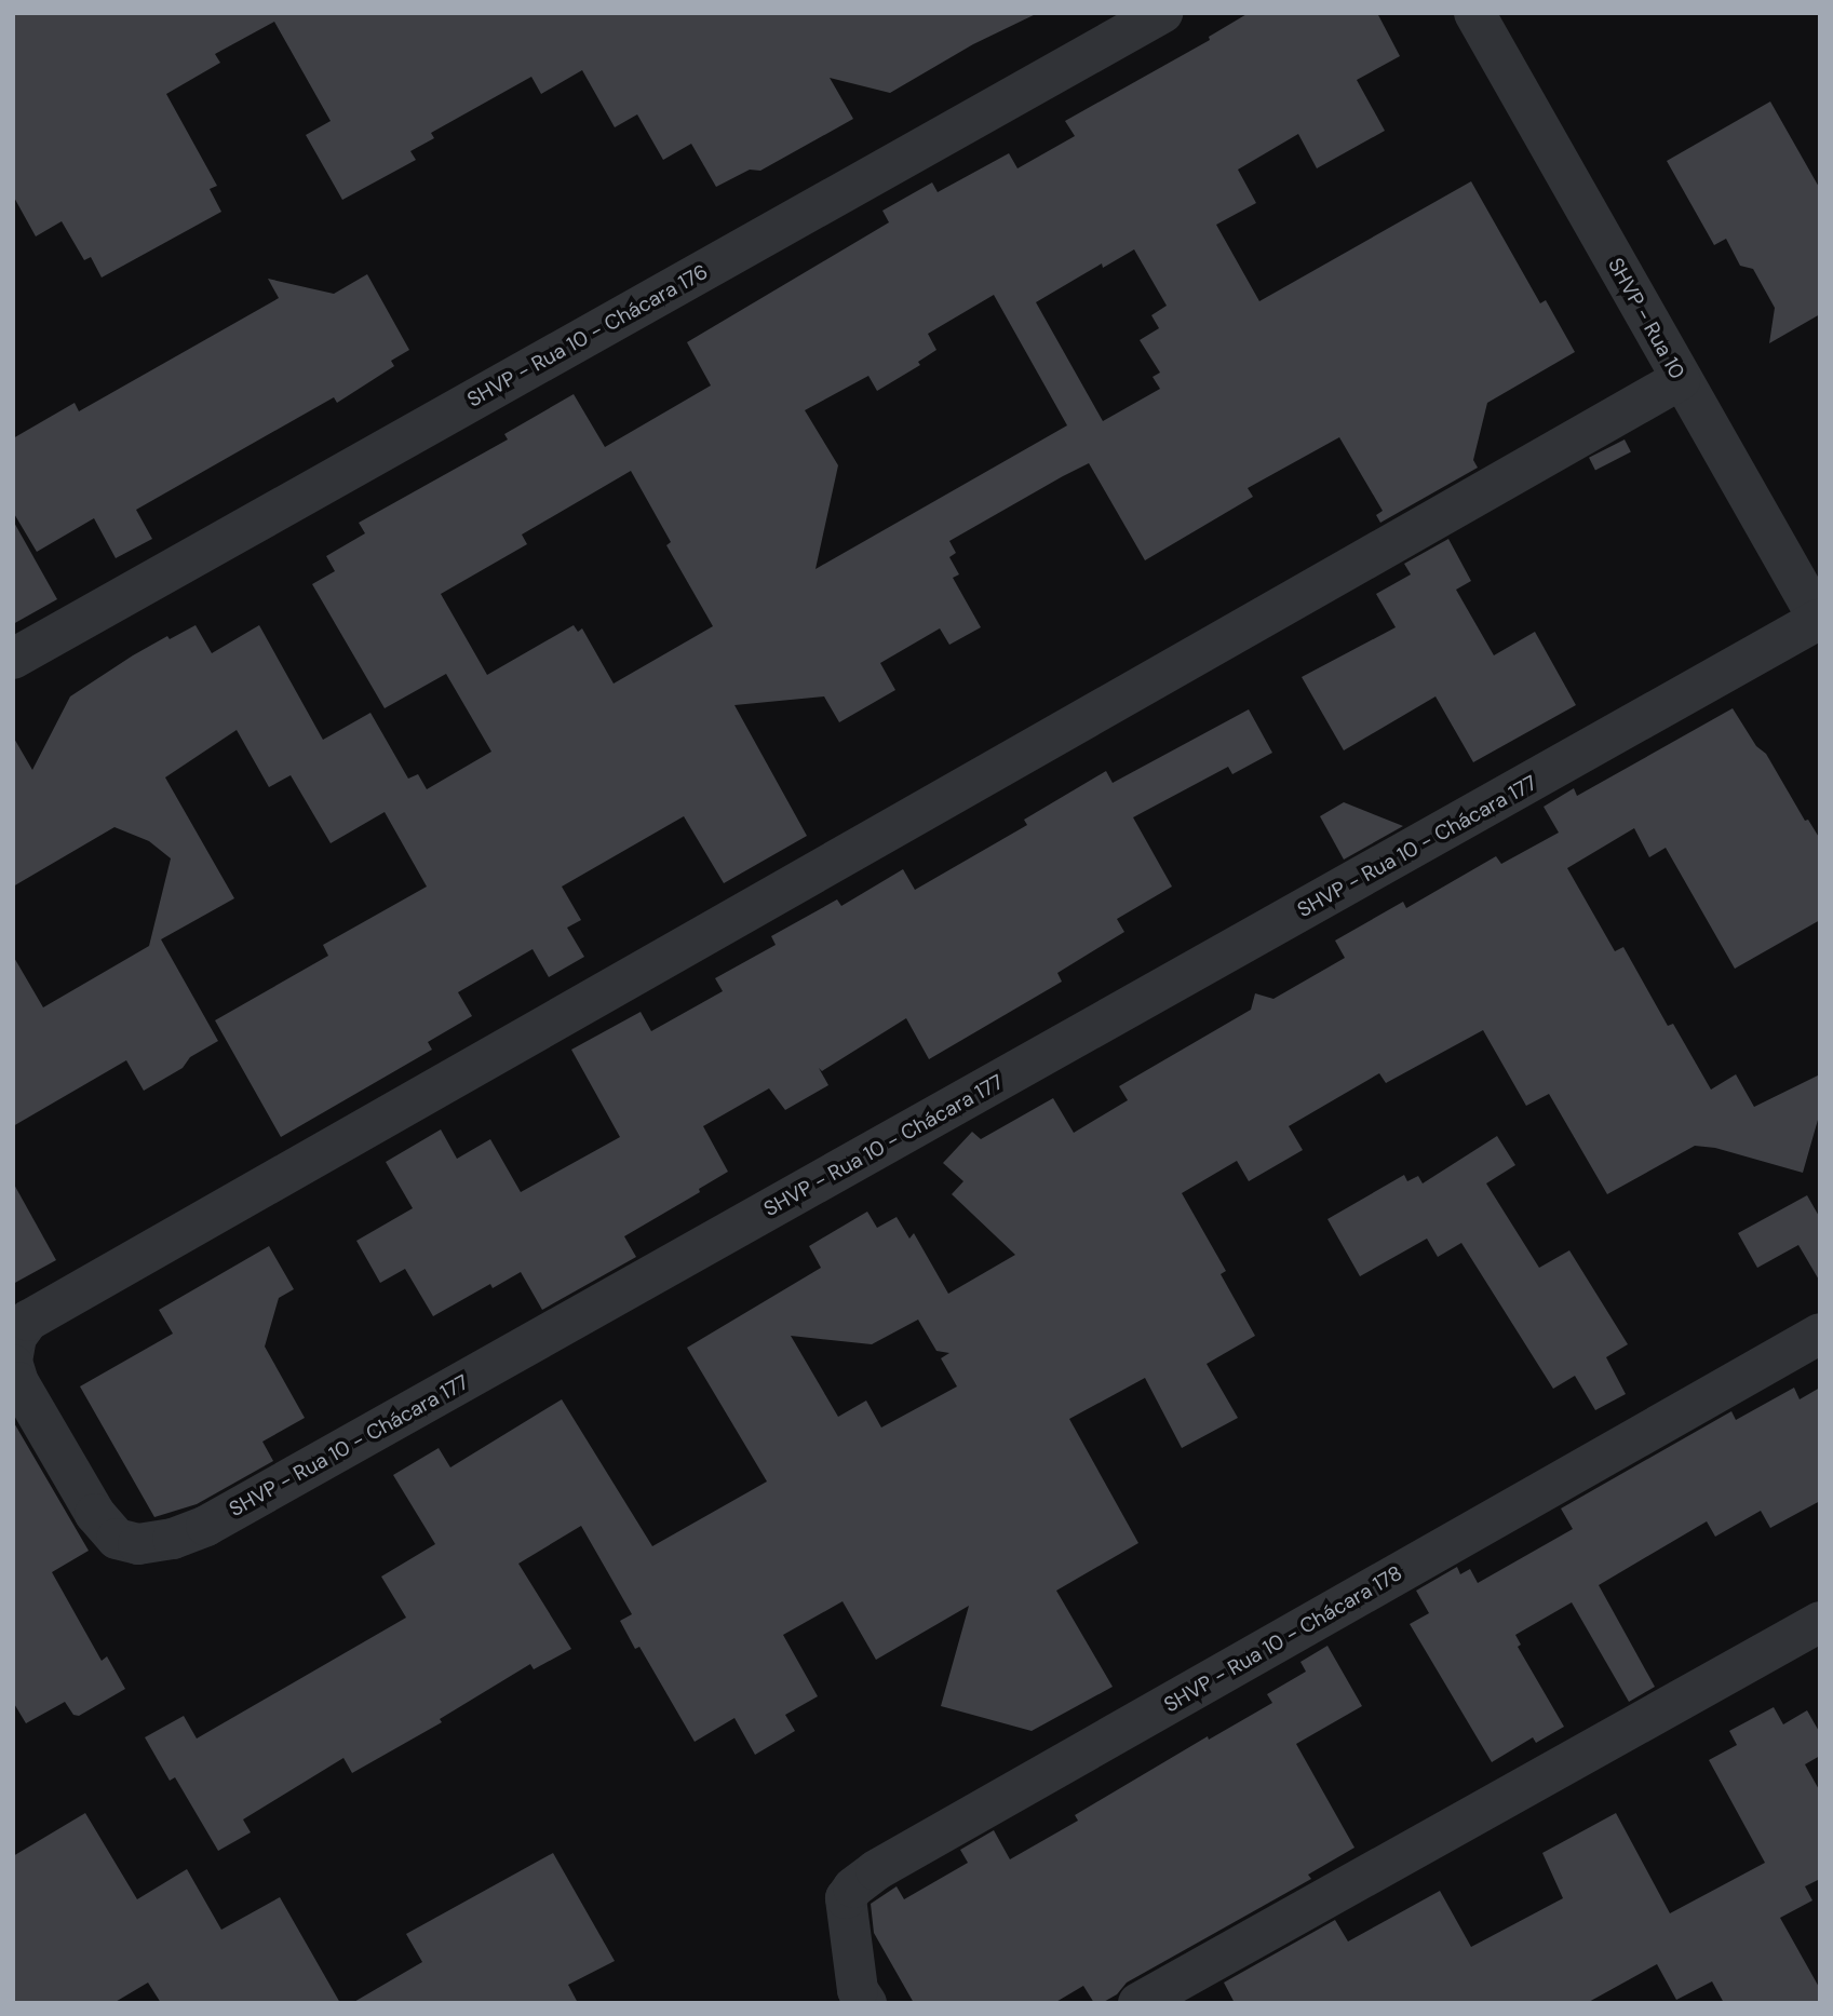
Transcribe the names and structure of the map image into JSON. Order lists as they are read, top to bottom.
{
  "streets": {
    "street": [
      "SHVP - Rua 10",
      "SHVP - Rua 10 - Chácara 176",
      "SHVP - Rua 10 - Chácara 177",
      "SHVP - Rua 10 - Chácara 178"
    ]
  },
  "crossings": [
    ["SHVP - Rua 10", "SHVP - Rua 10 - Chácara 177"]
  ]
}
